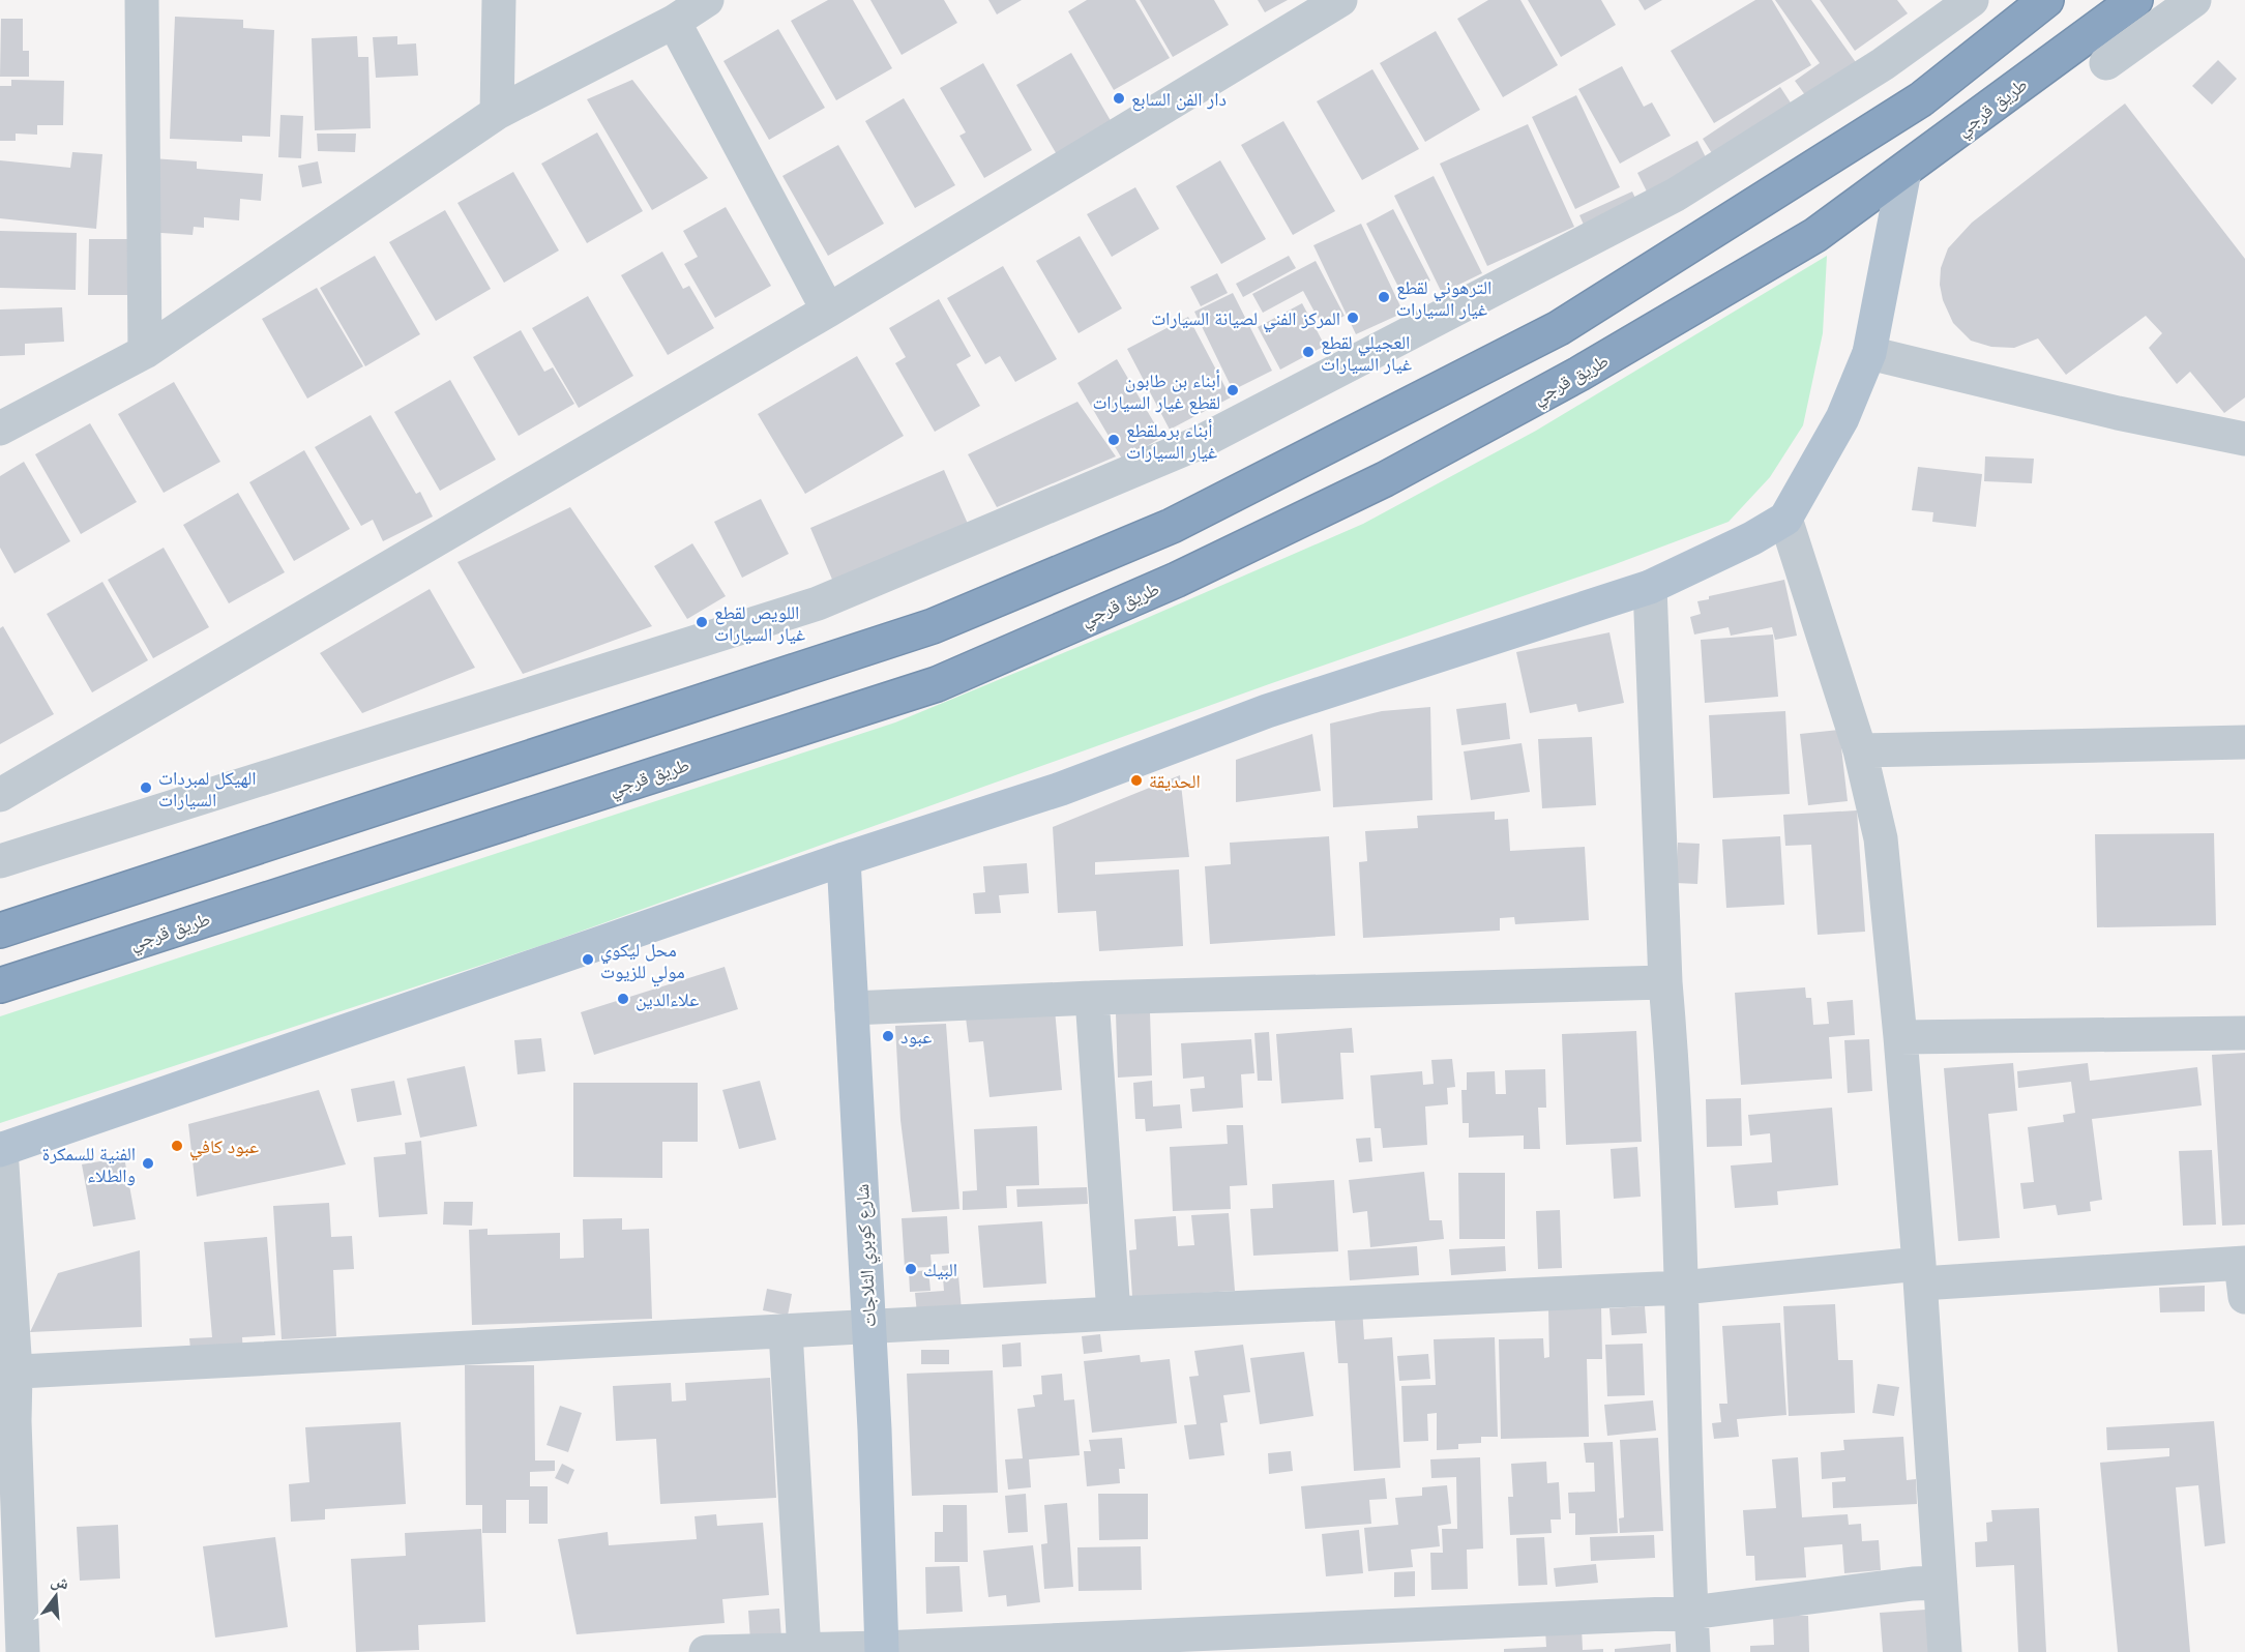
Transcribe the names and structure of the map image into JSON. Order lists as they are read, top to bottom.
{
  "streets": {
    "highway": ["طريق قرجي"],
    "main road": ["شارع كوبري الثلاجات"]
  },
  "places": [
    "دار الفن السابع",
    "الترهوني لقطع غيار السيارات",
    "المركز الفني لصيانة السيارات",
    "العجيلي لقطع غيار السيارات",
    "أبناء بن طابون لقطع غيار السيارات",
    "أبناء برملقطع غيار السيارات",
    "اللويص لقطع غيار السيارات",
    "الحديقة",
    "الهيكل لمبردات السيارات",
    "محل ليكوي مولي للزيوت",
    "علاءالدين",
    "عبود",
    "عبود كافي",
    "الفنية للسمكرة والطلاء",
    "البيك"
  ],
  "north": "top"
}
